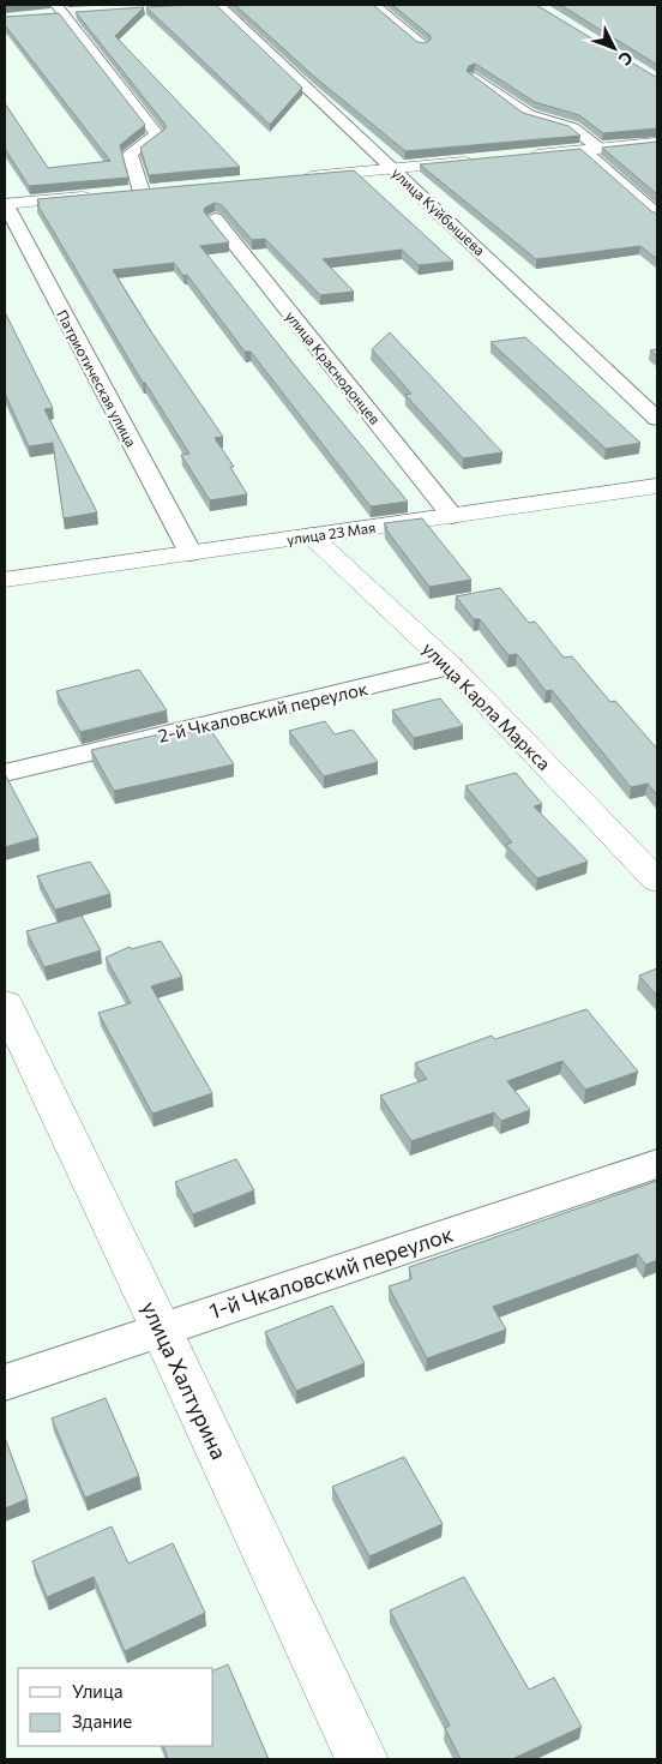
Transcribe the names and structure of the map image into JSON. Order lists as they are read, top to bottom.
{
  "streets": {
    "main road": ["улица 23 Мая", "улица Карла Маркса", "улица Халтурина"],
    "street": [
      "улица Куйбышева",
      "улица Краснодонцев",
      "Патриотическая улица",
      "2-й Чкаловский переулок",
      "1-й Чкаловский переулок"
    ]
  },
  "crossings": [
    ["улица Краснодонцев", "улица 23 Мая"],
    ["Патриотическая улица", "улица 23 Мая"],
    ["улица 23 Мая", "улица Карла Маркса"],
    ["улица Карла Маркса", "2-й Чкаловский переулок"],
    ["1-й Чкаловский переулок", "улица Халтурина"]
  ],
  "legend": ["Улица", "Здание"],
  "north": "bottom right"
}
